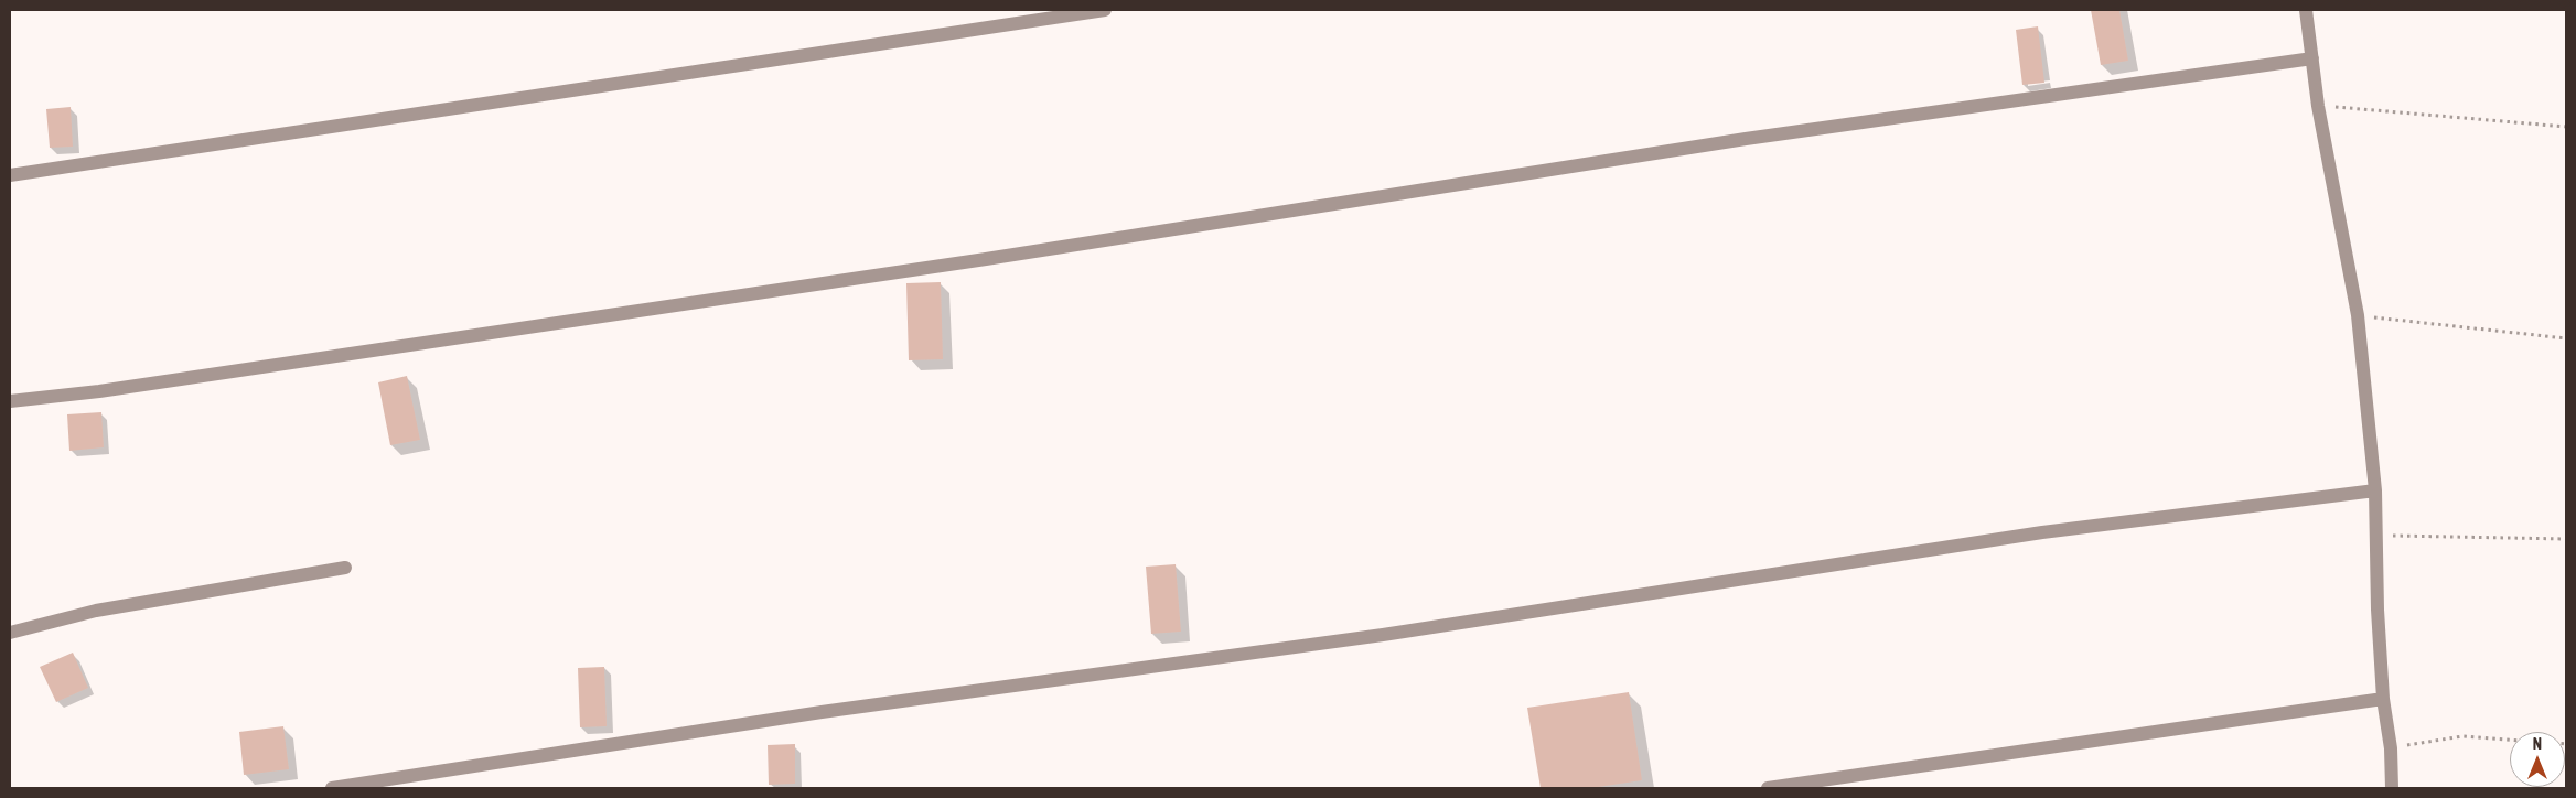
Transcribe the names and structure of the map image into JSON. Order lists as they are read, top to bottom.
{
  "north": "top"
}
